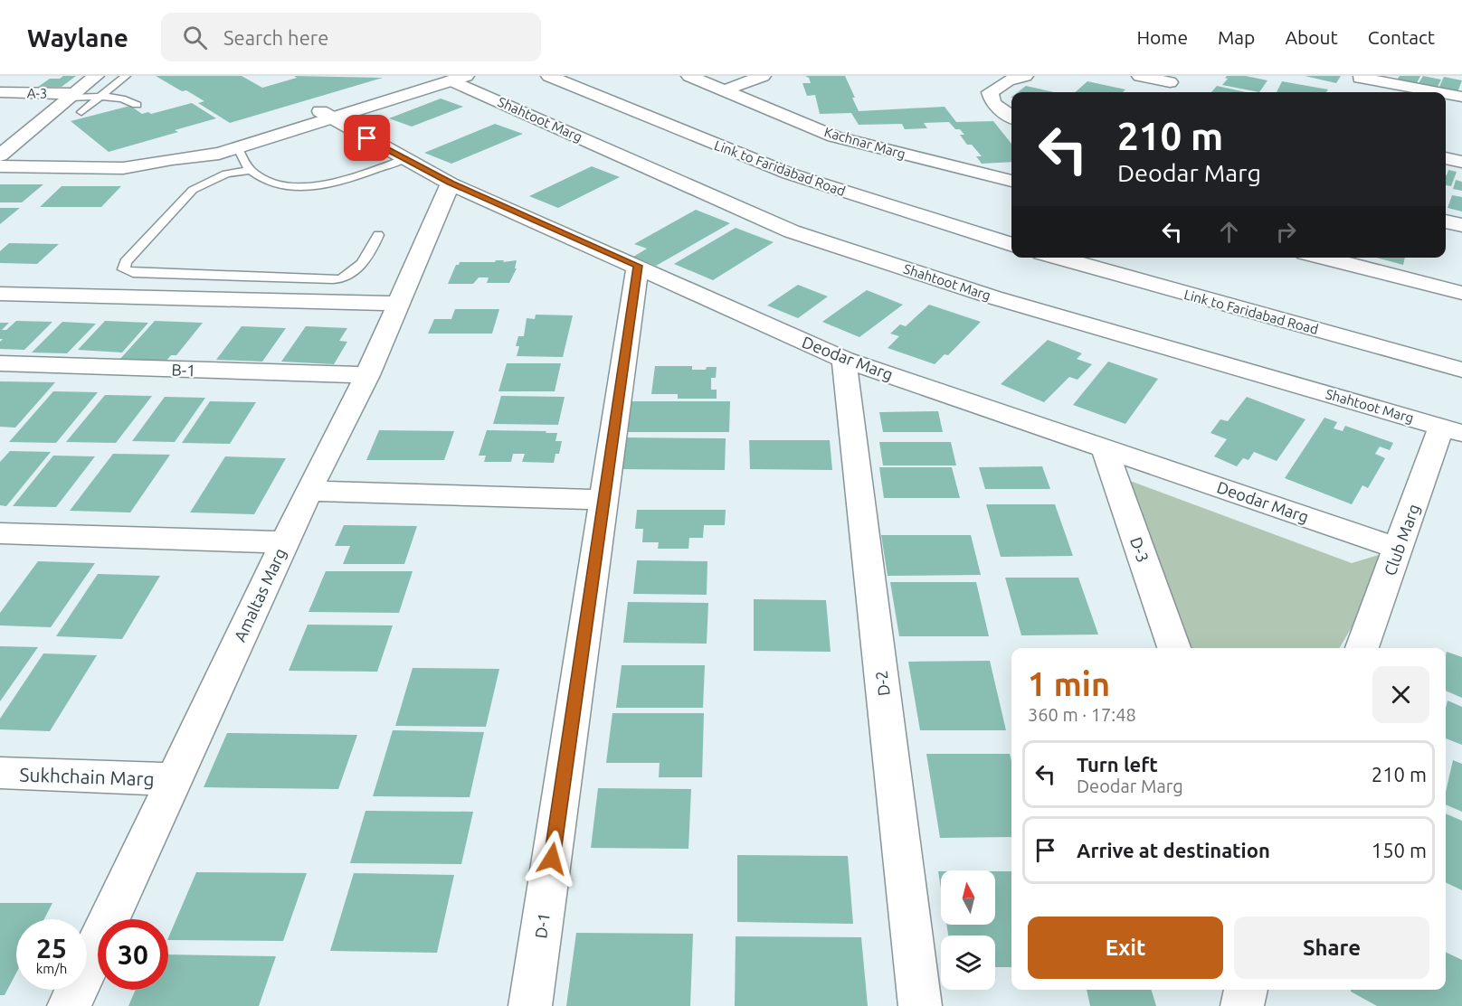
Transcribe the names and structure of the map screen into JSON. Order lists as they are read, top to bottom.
{
  "streets": {
    "street": [
      "A-3",
      "Shahtoot Marg",
      "Kachnar Marg",
      "Link to Faridabad Road",
      "Deodar Marg",
      "B-1",
      "Club Marg",
      "D-3",
      "Amaltas Marg",
      "D-2",
      "Sukhchain Marg",
      "D-1"
    ]
  },
  "crossings": [
    ["Shahtoot Marg", "Club Marg"],
    ["Deodar Marg", "Club Marg"],
    ["Deodar Marg", "D-3"],
    ["Deodar Marg", "Amaltas Marg"],
    ["Deodar Marg", "D-2"],
    ["Deodar Marg", "D-1"],
    ["B-1", "Amaltas Marg"],
    ["Amaltas Marg", "Sukhchain Marg"]
  ],
  "north": "top",
  "page": {
    "header": "Waylane",
    "search": "Search here",
    "nav": [
      "Home",
      "Map",
      "About",
      "Contact"
    ],
    "turn": ["210 m", "Deodar Marg"],
    "heading": ["1 min", "360 m · 17:48"],
    "list": [
      {
        "name": "Turn left",
        "note": "Deodar Marg",
        "value": "210 m"
      },
      {
        "name": "Arrive at destination",
        "value": "150 m"
      }
    ],
    "buttons": ["Exit", "Share"],
    "speed": "25 km/h",
    "limit": "30"
  }
}
